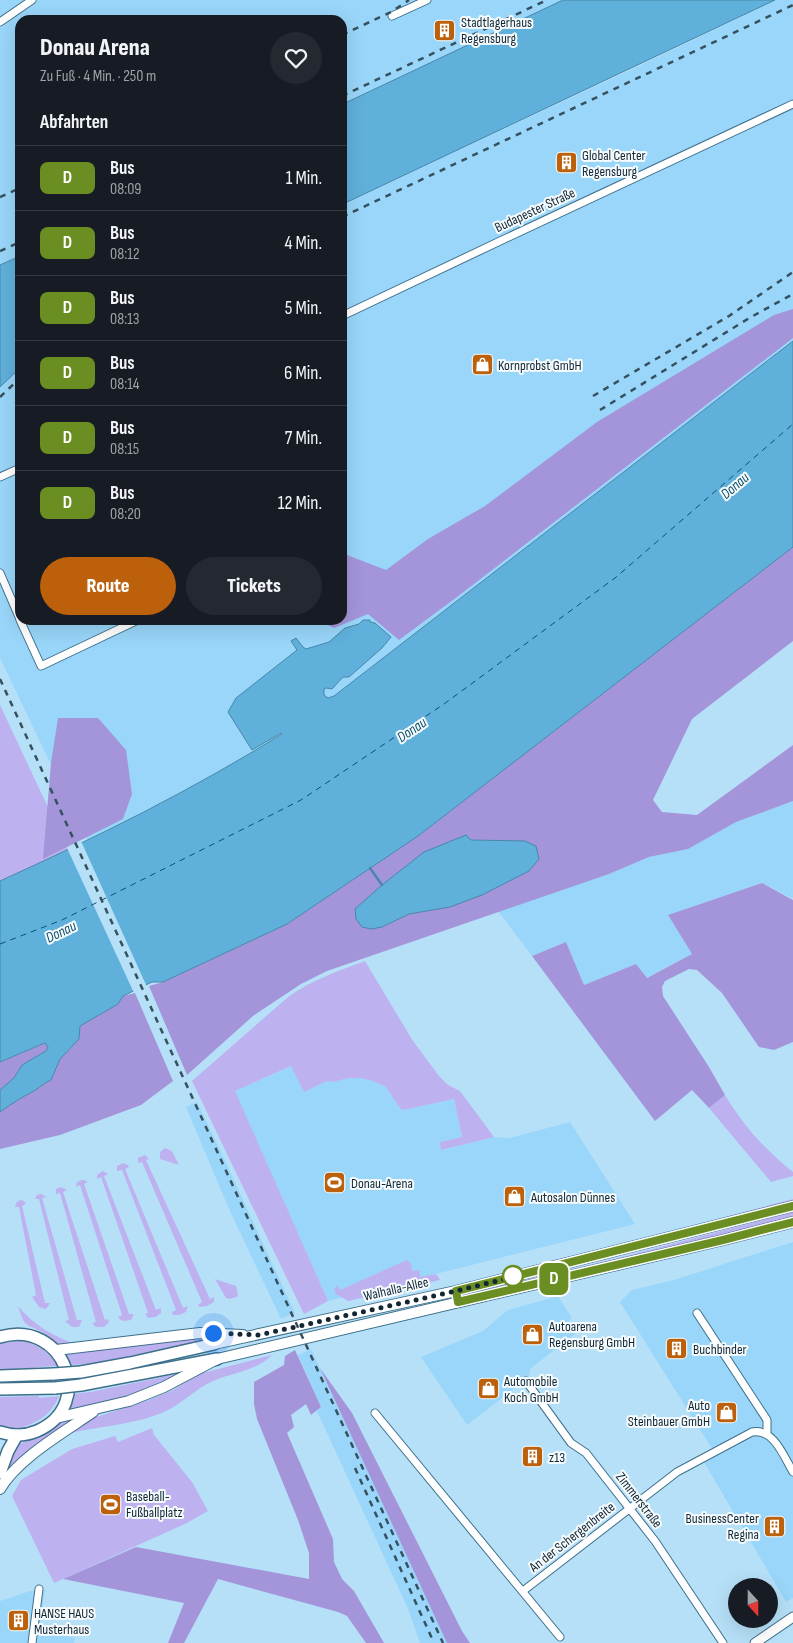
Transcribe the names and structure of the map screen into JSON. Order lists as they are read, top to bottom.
{
  "streets": {
    "main road": ["Walhalla-Allee"],
    "street": ["Budapester Straße", "Zimmerstraße", "An der Schergenbreite"]
  },
  "crossings": [
    ["Zimmerstraße", "An der Schergenbreite"]
  ],
  "water": ["Donau"],
  "places": {
    "building": [
      "Stadtlagerhaus Regensburg",
      "Global Center Regensburg",
      "Buchbinder",
      "z13",
      "BusinessCenter Regina",
      "HANSE HAUS Musterhaus"
    ],
    "shop": [
      "Kornprobst GmbH",
      "Autosalon Dünnes",
      "Autoarena Regensburg GmbH",
      "Automobile Koch GmbH",
      "Auto Steinbauer GmbH"
    ],
    "sports": ["Donau-Arena", "Baseball- Fußballplatz"]
  },
  "lines": ["bus line D"],
  "north": "bottom",
  "page": {
    "on_map": "D",
    "heading": [
      ["Donau Arena", "Zu Fuß · 4 Min. · 250 m"],
      "Abfahrten"
    ],
    "list": [
      {
        "mark": "D",
        "name": "Bus",
        "note": "08:09",
        "value": "1 Min."
      },
      {
        "mark": "D",
        "name": "Bus",
        "note": "08:12",
        "value": "4 Min."
      },
      {
        "mark": "D",
        "name": "Bus",
        "note": "08:13",
        "value": "5 Min."
      },
      {
        "mark": "D",
        "name": "Bus",
        "note": "08:14",
        "value": "6 Min."
      },
      {
        "mark": "D",
        "name": "Bus",
        "note": "08:15",
        "value": "7 Min."
      },
      {
        "mark": "D",
        "name": "Bus",
        "note": "08:20",
        "value": "12 Min."
      }
    ],
    "buttons": ["Route", "Tickets"]
  }
}
